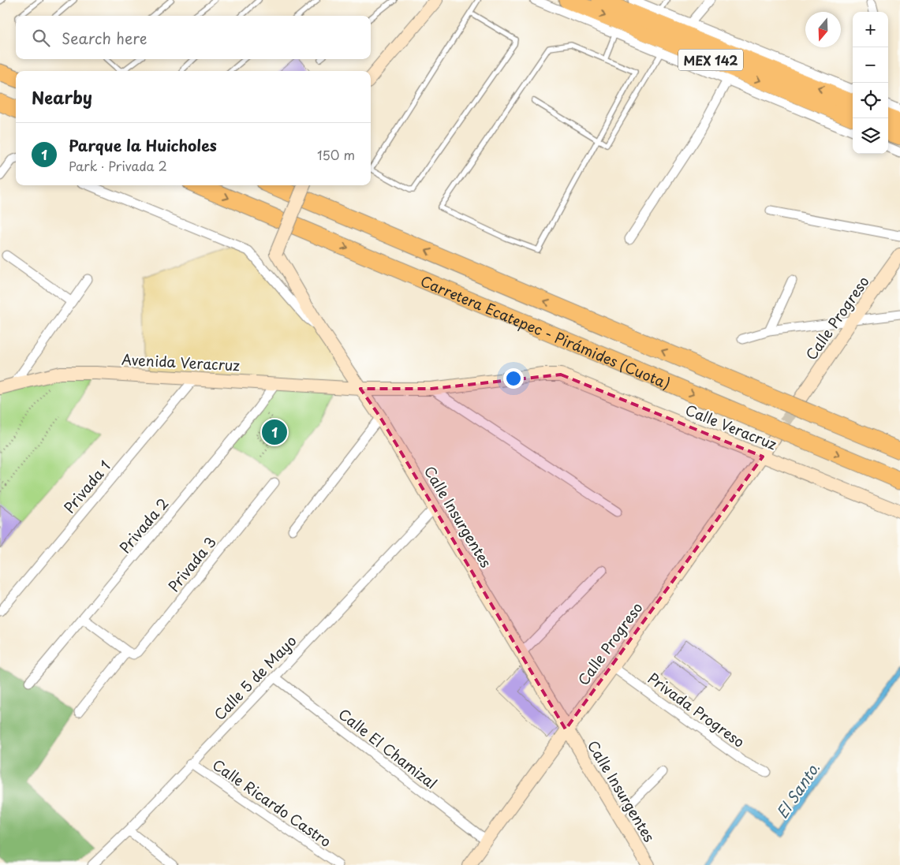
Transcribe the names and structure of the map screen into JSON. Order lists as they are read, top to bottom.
{
  "streets": {
    "highway": ["MEX 142", "Carretera Ecatepec - Pirámides (Cuota)"],
    "street": [
      "Calle Progreso",
      "Avenida Veracruz",
      "Calle Veracruz",
      "Privada 1",
      "Calle Insurgentes",
      "Privada 2",
      "Privada 3",
      "Calle 5 de Mayo",
      "Privada Progreso",
      "Calle El Chamizal",
      "Calle Ricardo Castro"
    ]
  },
  "crossings": [
    ["Calle Progreso", "Calle Veracruz"],
    ["Calle Progreso", "Calle Insurgentes"],
    ["Calle Progreso", "Privada Progreso"],
    ["Calle Progreso", "Calle El Chamizal"],
    ["Avenida Veracruz", "Calle Veracruz"],
    ["Avenida Veracruz", "Privada 1"],
    ["Avenida Veracruz", "Calle Insurgentes"],
    ["Avenida Veracruz", "Privada 2"],
    ["Calle Veracruz", "Calle Insurgentes"],
    ["Calle Insurgentes", "Calle 5 de Mayo"],
    ["Calle 5 de Mayo", "Calle El Chamizal"],
    ["Calle 5 de Mayo", "Calle Ricardo Castro"]
  ],
  "water": ["El Santo."],
  "north": "bottom",
  "page": {
    "map_buttons": ["+", "−"],
    "search": "Search here",
    "heading": "Nearby",
    "list": [
      {
        "mark": "1",
        "name": "Parque la Huicholes",
        "note": "Park · Privada 2",
        "value": "150 m"
      }
    ],
    "pins": "1"
  }
}
